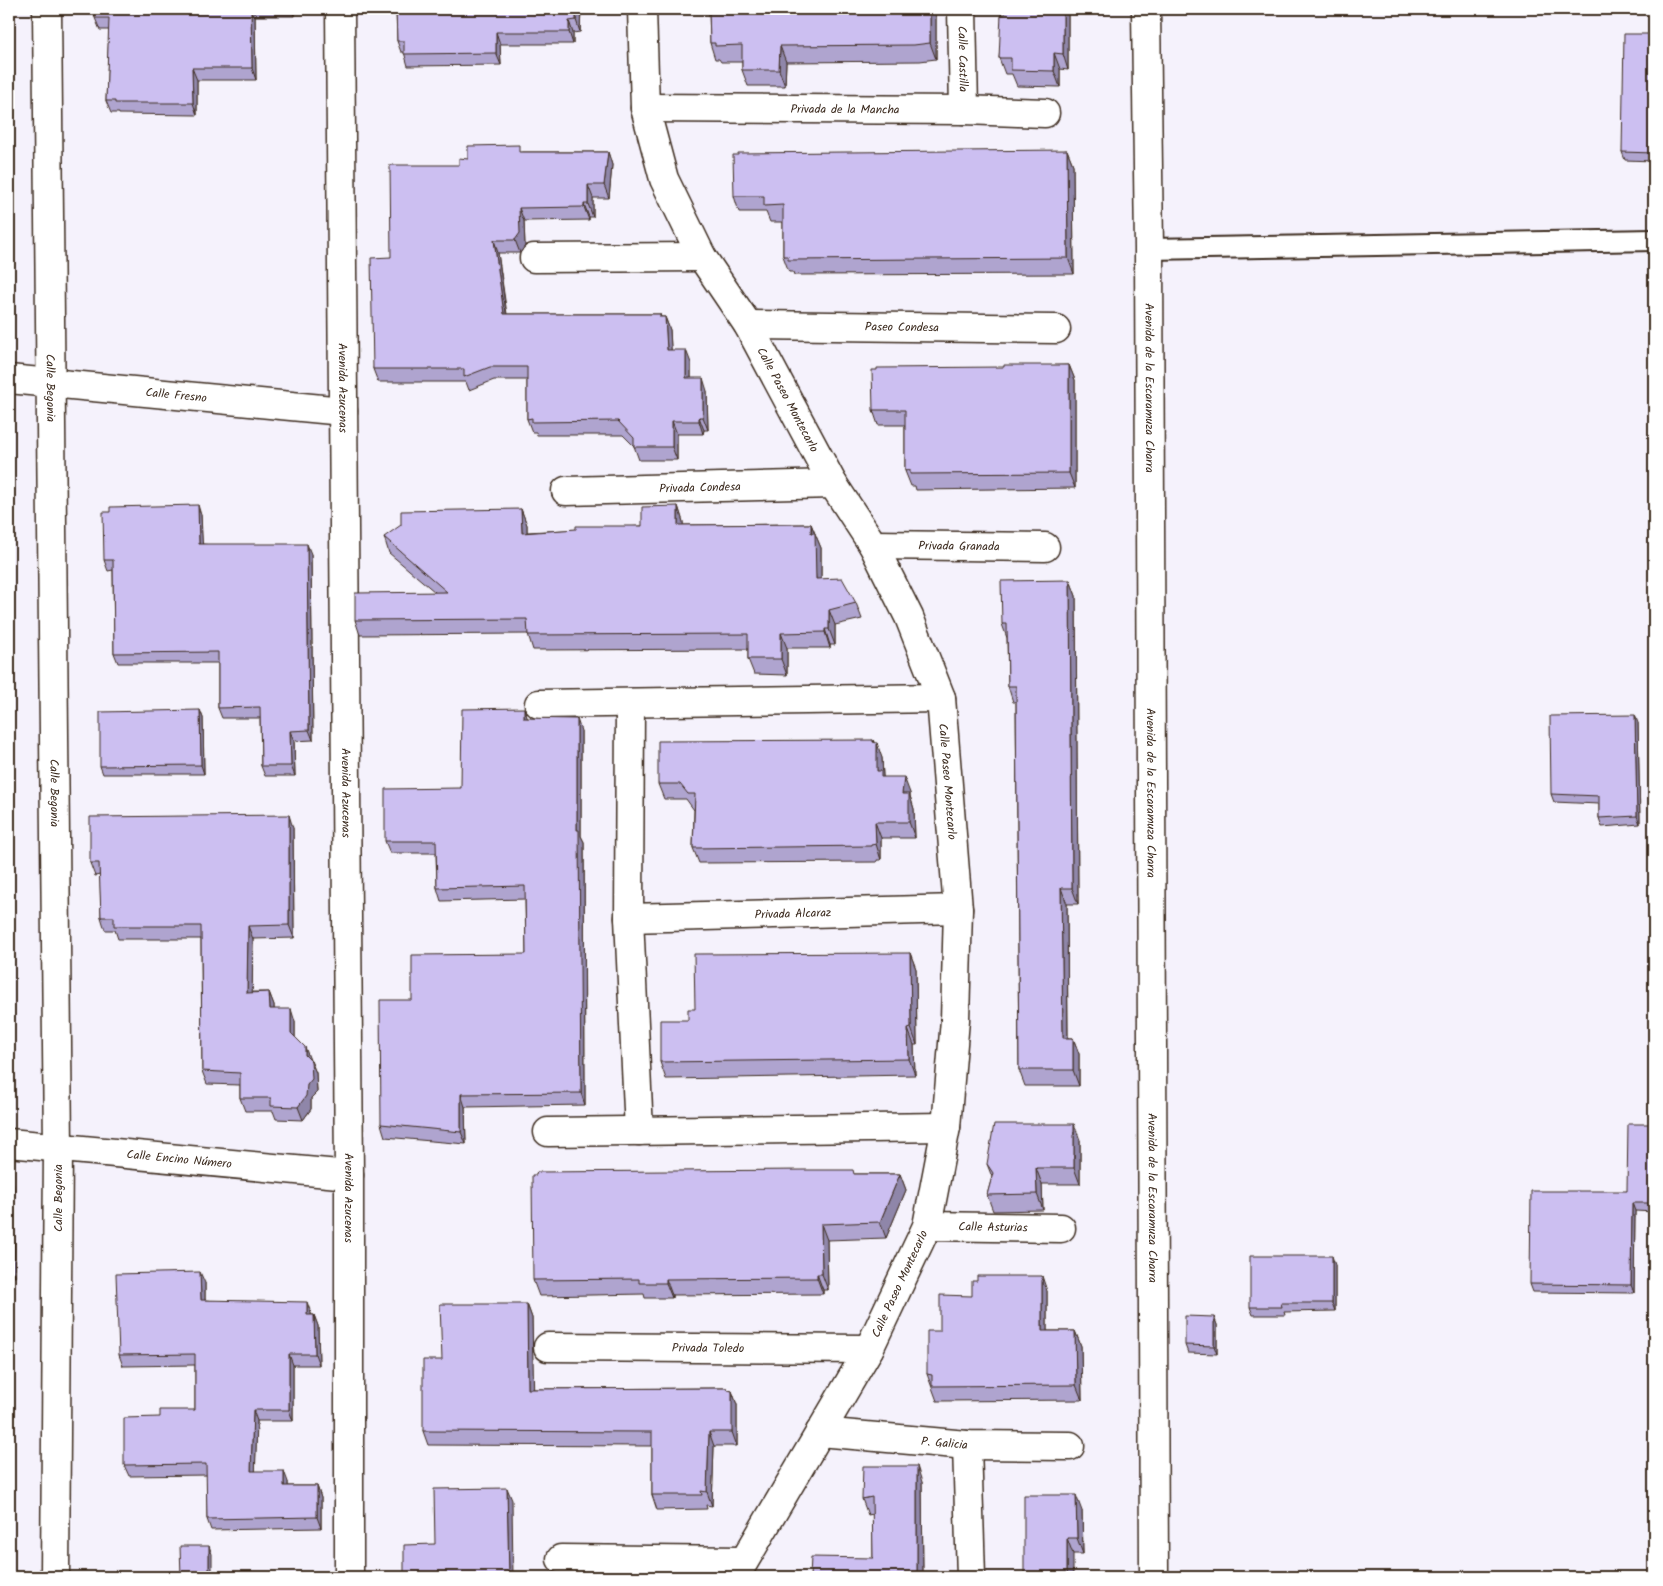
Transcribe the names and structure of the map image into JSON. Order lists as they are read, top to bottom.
{
  "streets": {
    "street": [
      "Calle Castilla",
      "Privada de la Mancha",
      "Paseo Condesa",
      "Calle Begonia",
      "Avenida Azucenas",
      "Avenida de la Escaramuza Charra",
      "Calle Fresno",
      "Calle Paseo Montecarlo",
      "Privada Condesa",
      "Privada Granada",
      "Privada Alcaraz",
      "Calle Encino Número",
      "Calle Asturias",
      "Privada Toledo",
      "P. Galicia"
    ]
  },
  "crossings": [
    ["Calle Castilla", "Privada de la Mancha"],
    ["Privada de la Mancha", "Calle Paseo Montecarlo"],
    ["Paseo Condesa", "Calle Paseo Montecarlo"],
    ["Calle Begonia", "Calle Fresno"],
    ["Calle Begonia", "Calle Encino Número"],
    ["Avenida Azucenas", "Calle Fresno"],
    ["Avenida Azucenas", "Calle Encino Número"],
    ["Calle Paseo Montecarlo", "Privada Condesa"],
    ["Calle Paseo Montecarlo", "Privada Granada"],
    ["Calle Paseo Montecarlo", "Privada Alcaraz"],
    ["Calle Paseo Montecarlo", "Calle Asturias"],
    ["Calle Paseo Montecarlo", "Privada Toledo"],
    ["Calle Paseo Montecarlo", "P. Galicia"]
  ]
}
